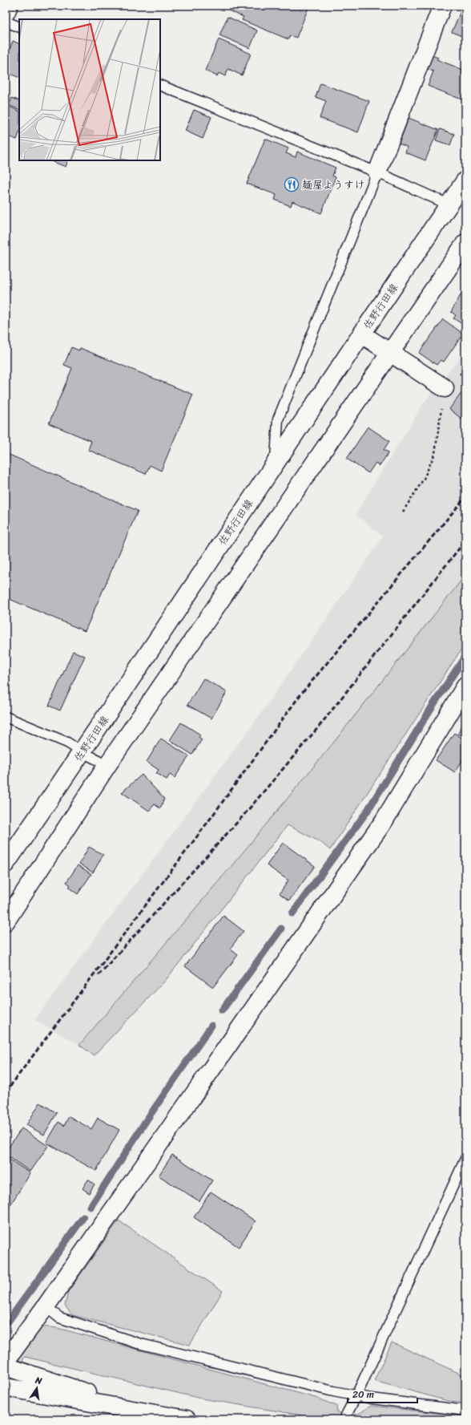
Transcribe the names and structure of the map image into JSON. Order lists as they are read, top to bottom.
{
  "streets": {
    "main road": ["佐野行田線"]
  },
  "places": {
    "restaurant": ["麺屋ようすけ"]
  },
  "scale_bar": "20 m",
  "north": "top"
}
